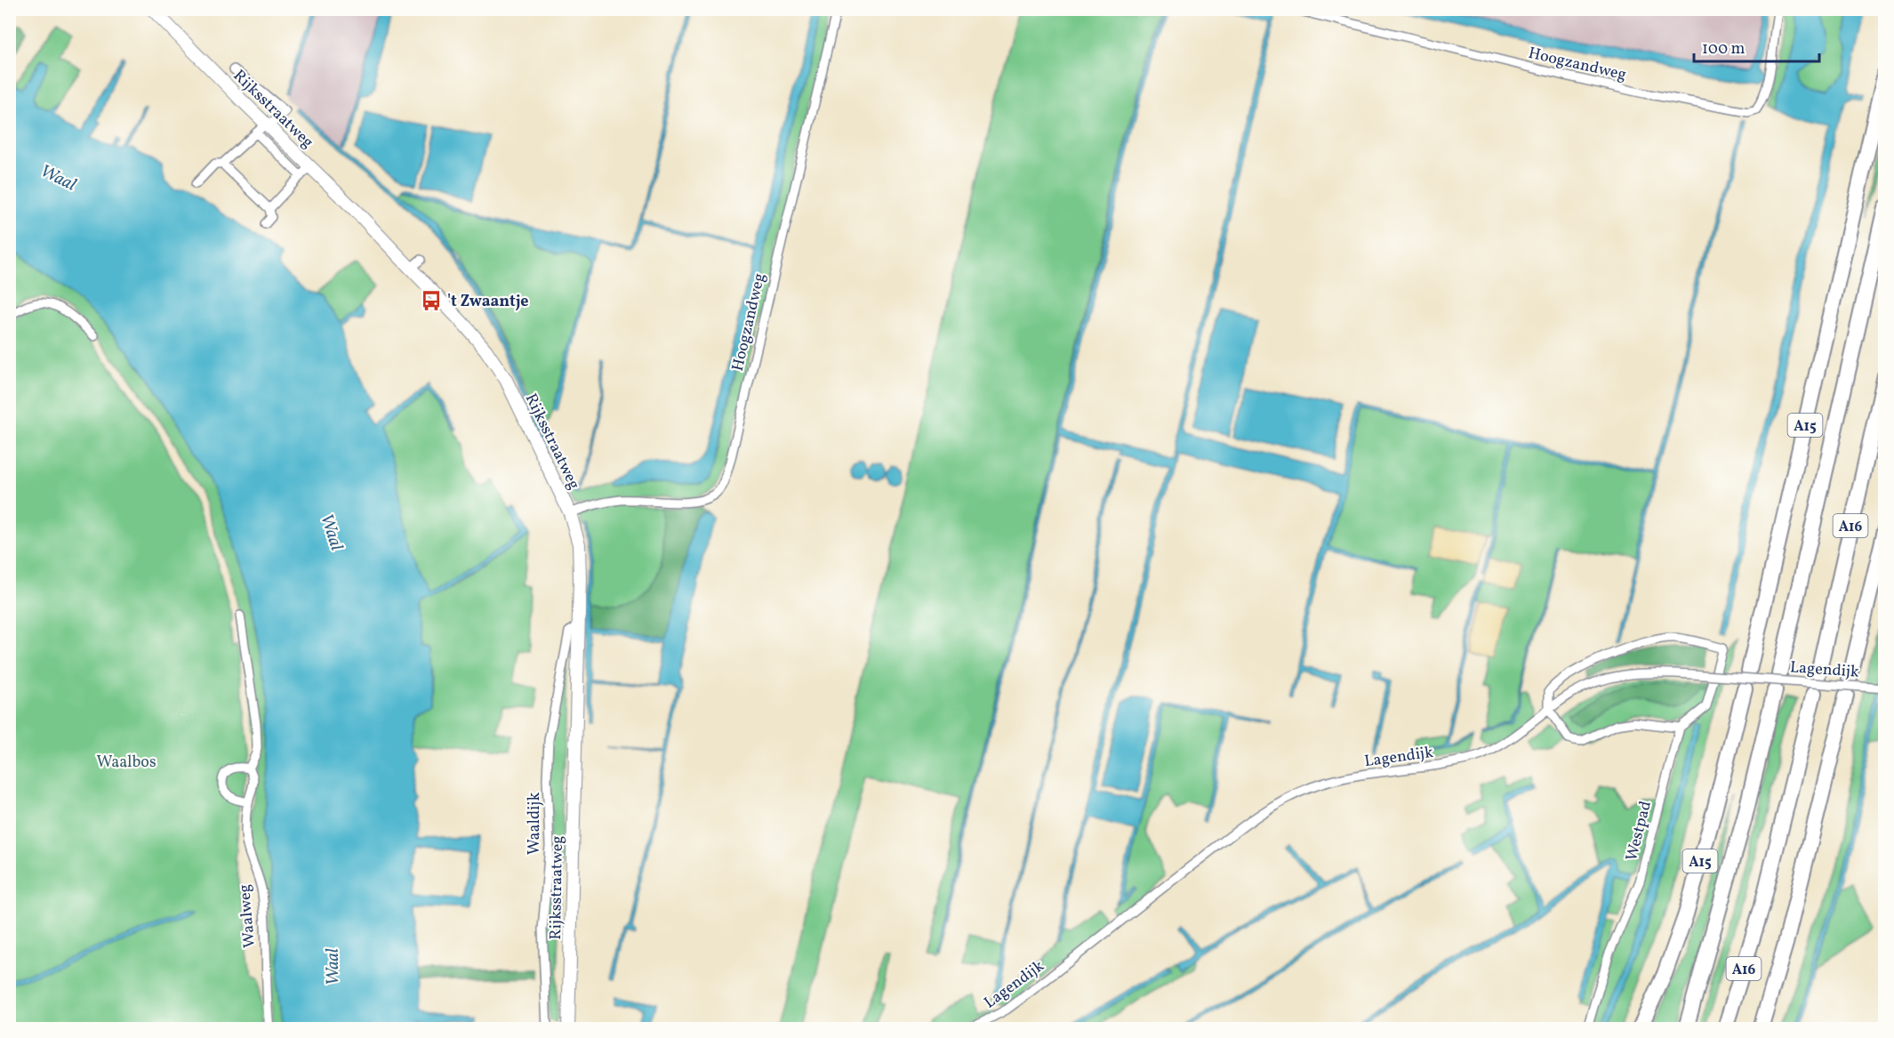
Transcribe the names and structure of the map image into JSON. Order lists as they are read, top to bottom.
{
  "streets": {
    "highway": ["A15", "A16"],
    "street": [
      "Hoogzandweg",
      "Rijksstraatweg",
      "Lagendijk",
      "Waaldijk",
      "Westpad",
      "Waalweg"
    ]
  },
  "crossings": [
    ["Hoogzandweg", "Rijksstraatweg"],
    ["Rijksstraatweg", "Waaldijk"]
  ],
  "water": ["Waal"],
  "parks": ["Waalbos"],
  "places": {
    "bus stop": ["'t Zwaantje"]
  },
  "scale_bar": "100 m"
}
